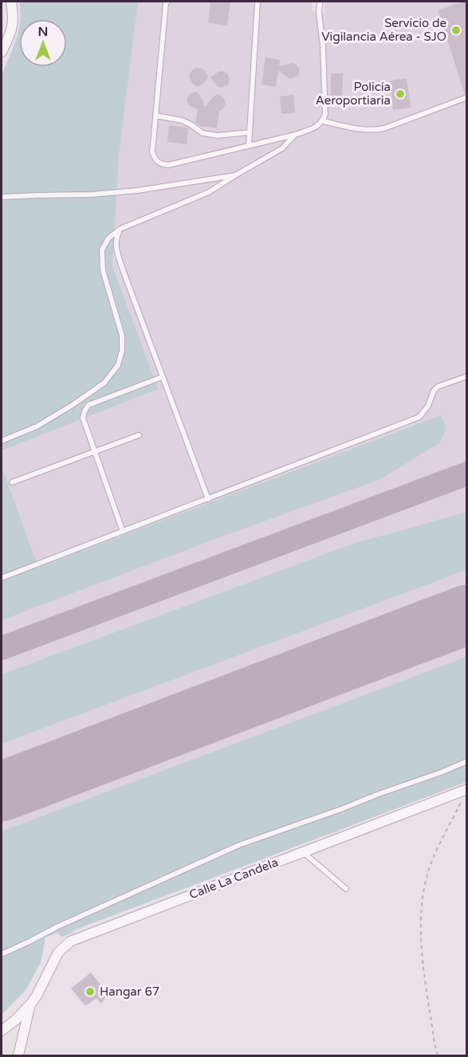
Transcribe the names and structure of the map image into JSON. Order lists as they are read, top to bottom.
{
  "streets": {
    "street": ["Calle La Candela"]
  },
  "places": ["Servicio de Vigilancia Aérea - SJO", "Policía Aeroportiaria", "Hangar 67"],
  "north": "top"
}
